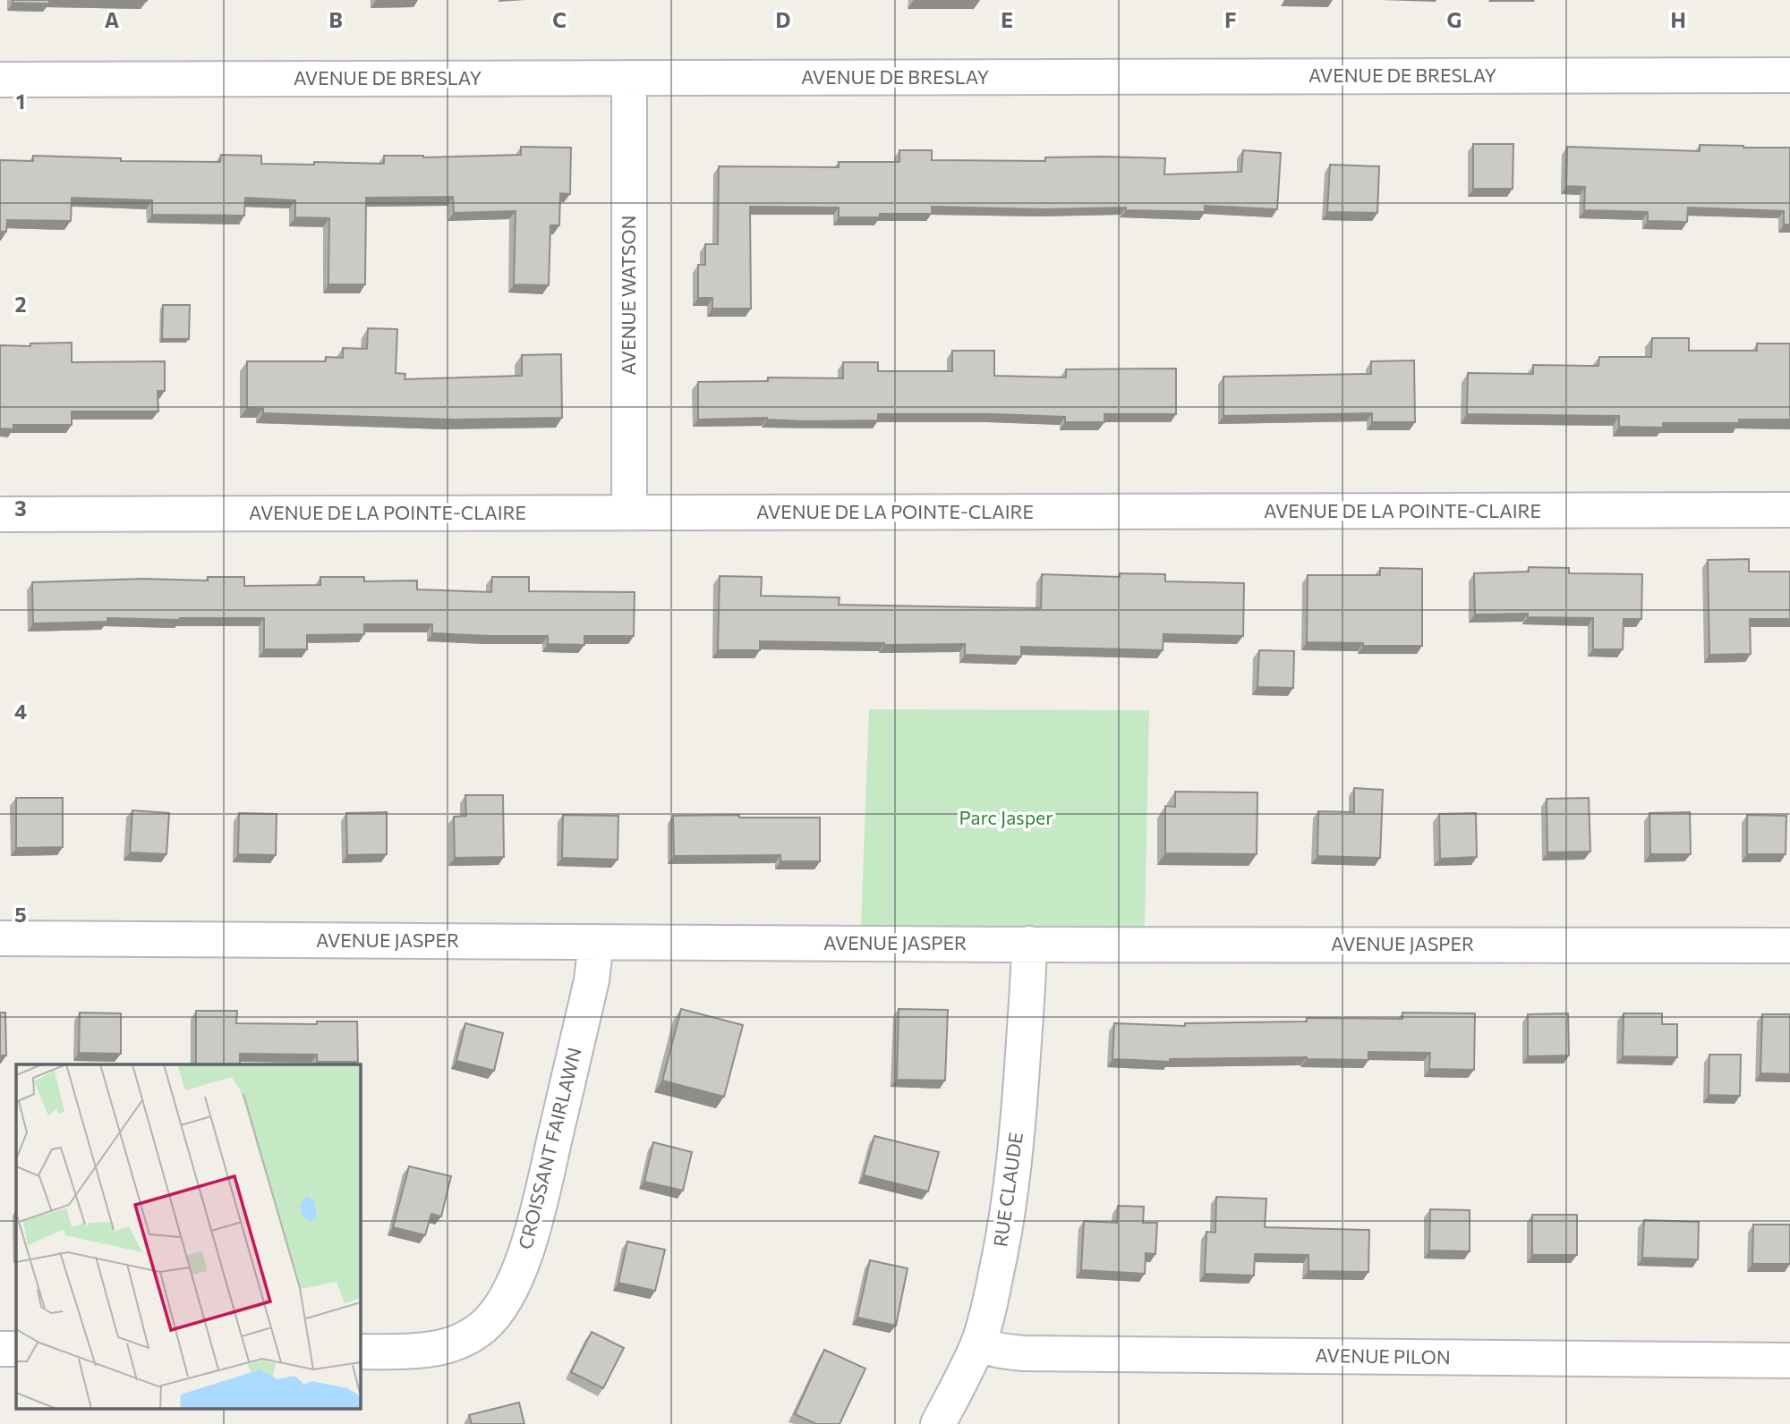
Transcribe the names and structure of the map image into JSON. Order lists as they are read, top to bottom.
{
  "streets": {
    "street": [
      "AVENUE DE BRESLAY",
      "AVENUE WATSON",
      "AVENUE DE LA POINTE-CLAIRE",
      "AVENUE JASPER",
      "CROISSANT FAIRLAWN",
      "RUE CLAUDE",
      "AVENUE PILON"
    ]
  },
  "crossings": [
    ["AVENUE DE BRESLAY", "AVENUE WATSON"],
    ["AVENUE WATSON", "AVENUE DE LA POINTE-CLAIRE"],
    ["AVENUE JASPER", "CROISSANT FAIRLAWN"],
    ["AVENUE JASPER", "RUE CLAUDE"],
    ["RUE CLAUDE", "AVENUE PILON"]
  ],
  "parks": ["Parc Jasper"],
  "grid": {
    "columns": [
      "A",
      "B",
      "C",
      "D",
      "E",
      "F",
      "G",
      "H"
    ],
    "rows": [
      "1",
      "2",
      "3",
      "4",
      "5"
    ]
  }
}
